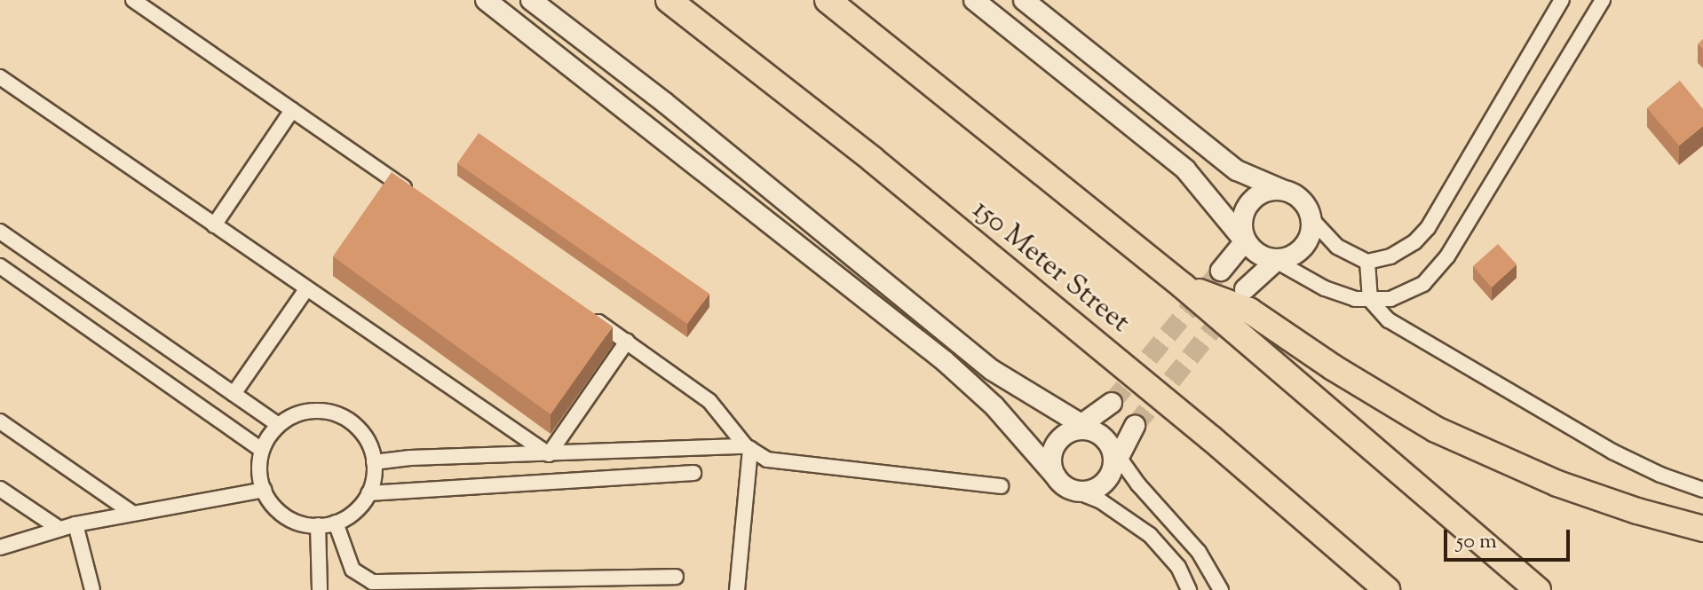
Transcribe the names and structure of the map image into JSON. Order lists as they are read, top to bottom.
{
  "streets": {
    "highway": ["150 Meter Street"]
  },
  "scale_bar": "50 m"
}
